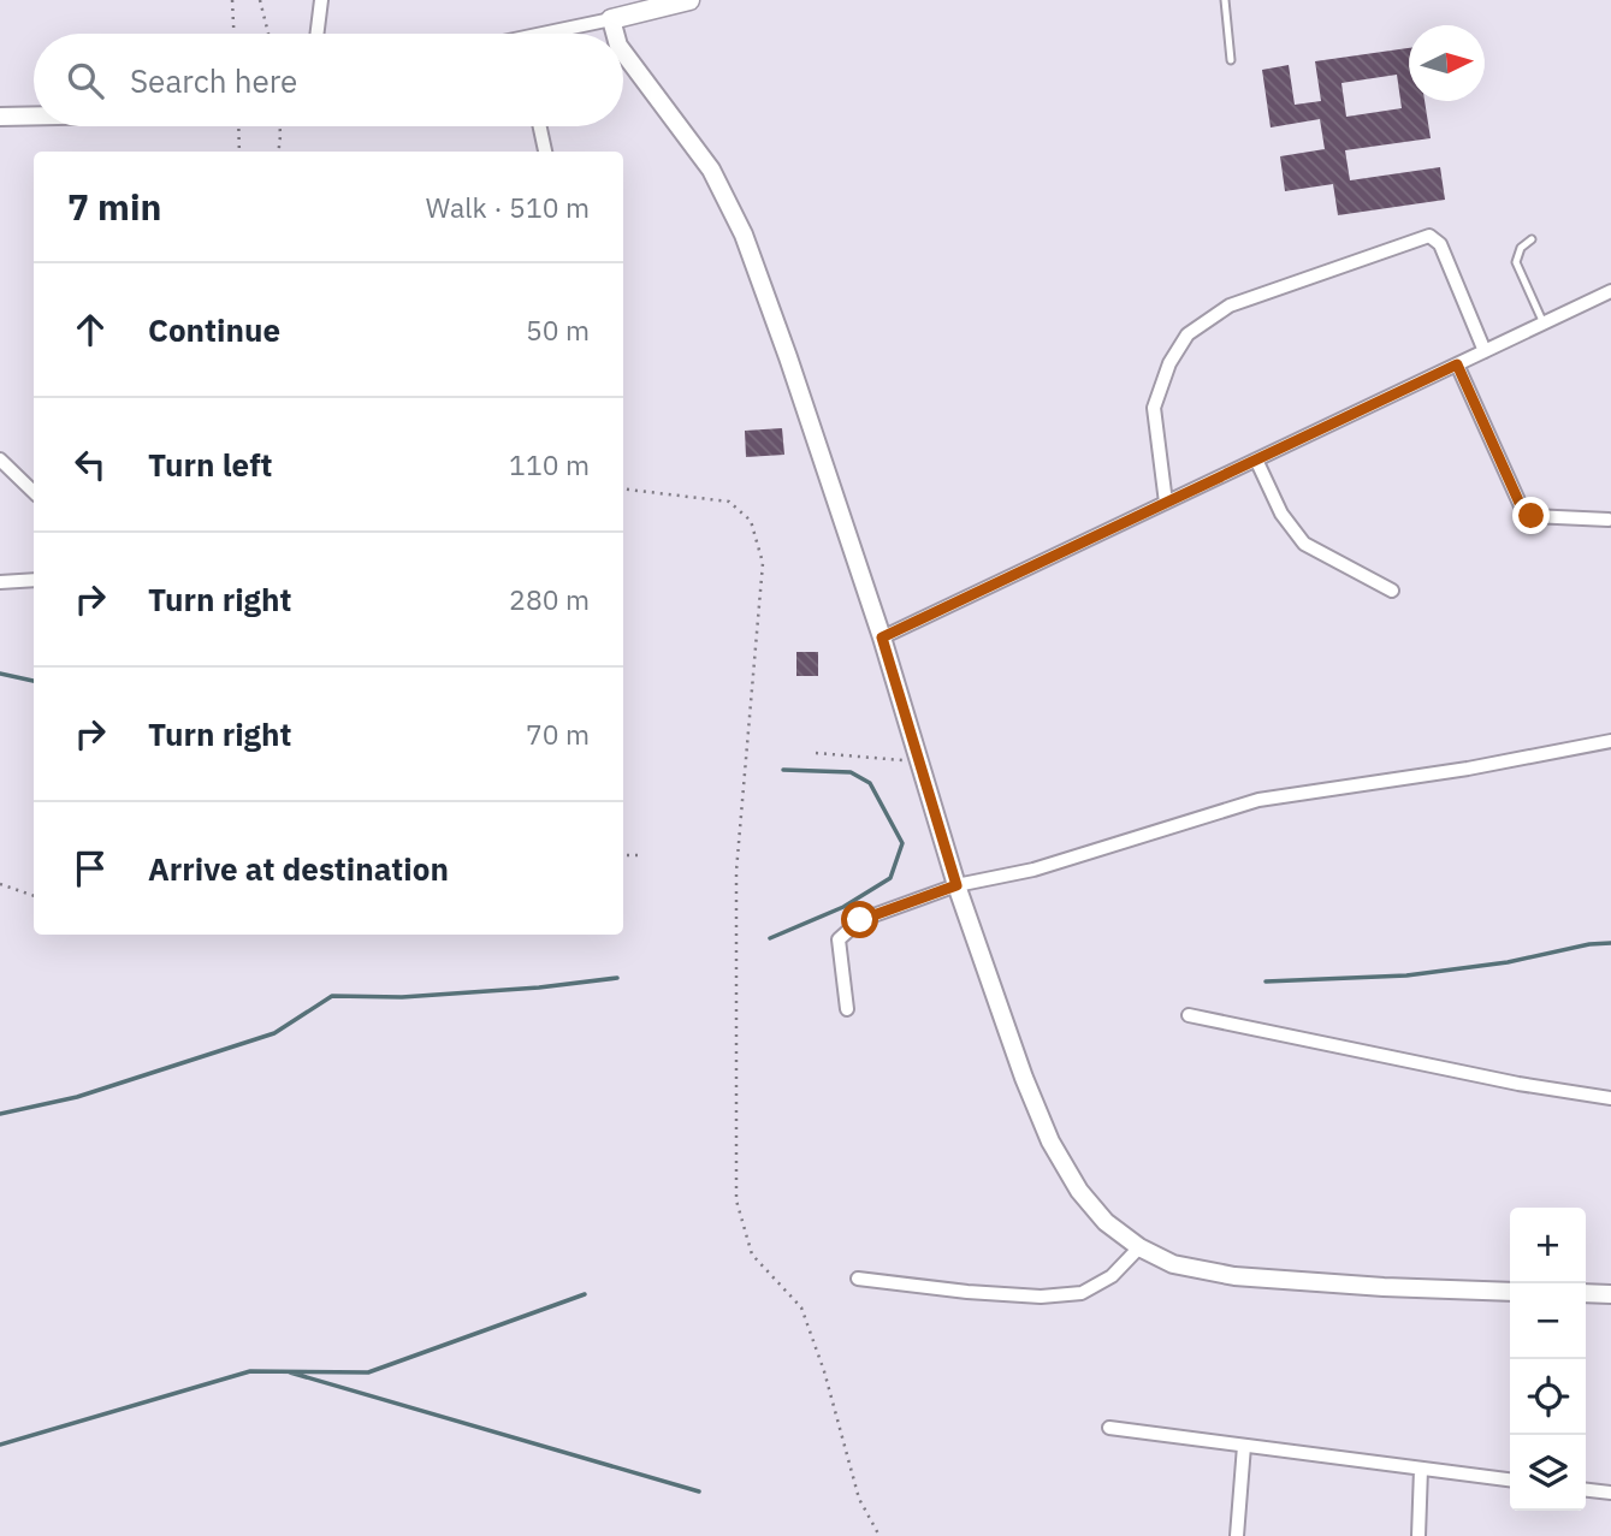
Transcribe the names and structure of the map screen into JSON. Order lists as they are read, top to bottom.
{
  "north": "right",
  "page": {
    "search": "Search here",
    "heading": ["7 min", "Walk · 510 m"],
    "list": [
      ["Continue", "50 m"],
      ["Turn left", "110 m"],
      ["Turn right", "280 m"],
      ["Turn right", "70 m"],
      "Arrive at destination"
    ],
    "map_buttons": ["+", "−"]
  }
}
